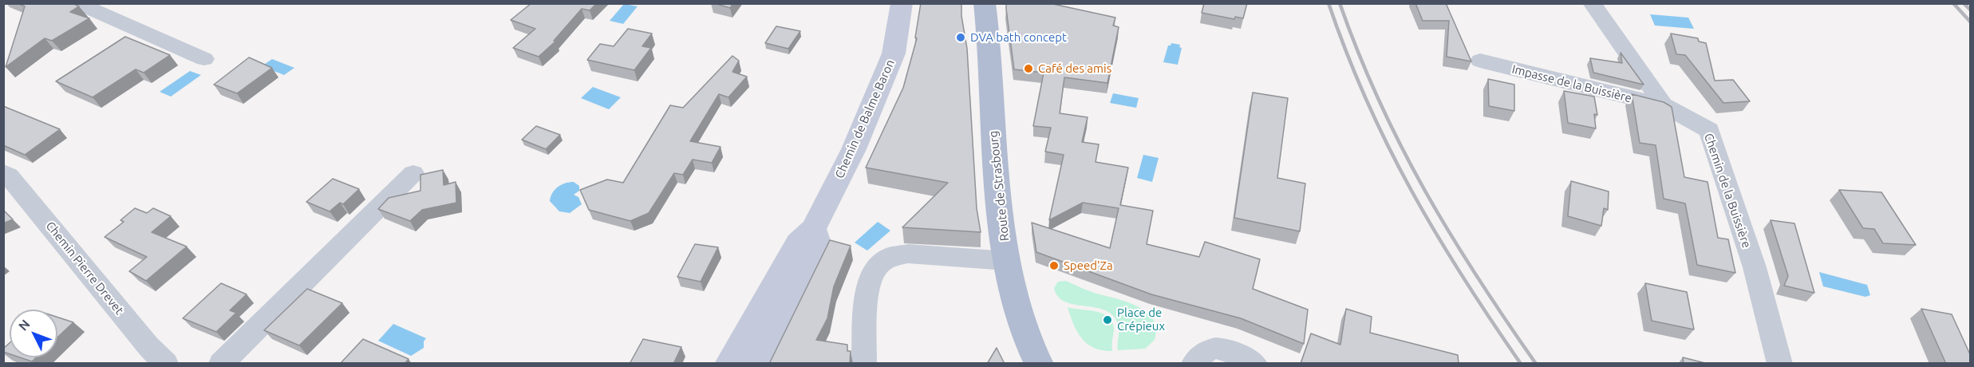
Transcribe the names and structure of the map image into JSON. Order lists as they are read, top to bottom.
{
  "streets": {
    "main road": ["Route de Strasbourg"],
    "street": [
      "Impasse de la Buissière",
      "Chemin de Balme Baron",
      "Chemin de la Buissière",
      "Chemin Pierre Drevet"
    ]
  },
  "crossings": [
    ["Impasse de la Buissière", "Chemin de la Buissière"]
  ],
  "places": [
    "DVA bath concept",
    "Café des amis",
    "Speed'Za",
    "Place de Crépieux"
  ],
  "north": "top left"
}
